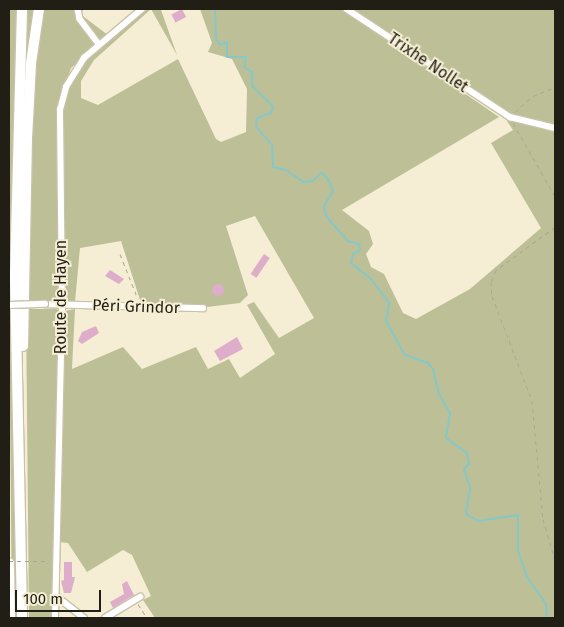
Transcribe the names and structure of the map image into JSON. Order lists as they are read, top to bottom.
{
  "streets": {
    "street": ["Trixhe Nollet", "Route de Hayen", "Péri Grindor"]
  },
  "crossings": [
    ["Route de Hayen", "Péri Grindor"]
  ],
  "scale_bar": "100 m"
}
